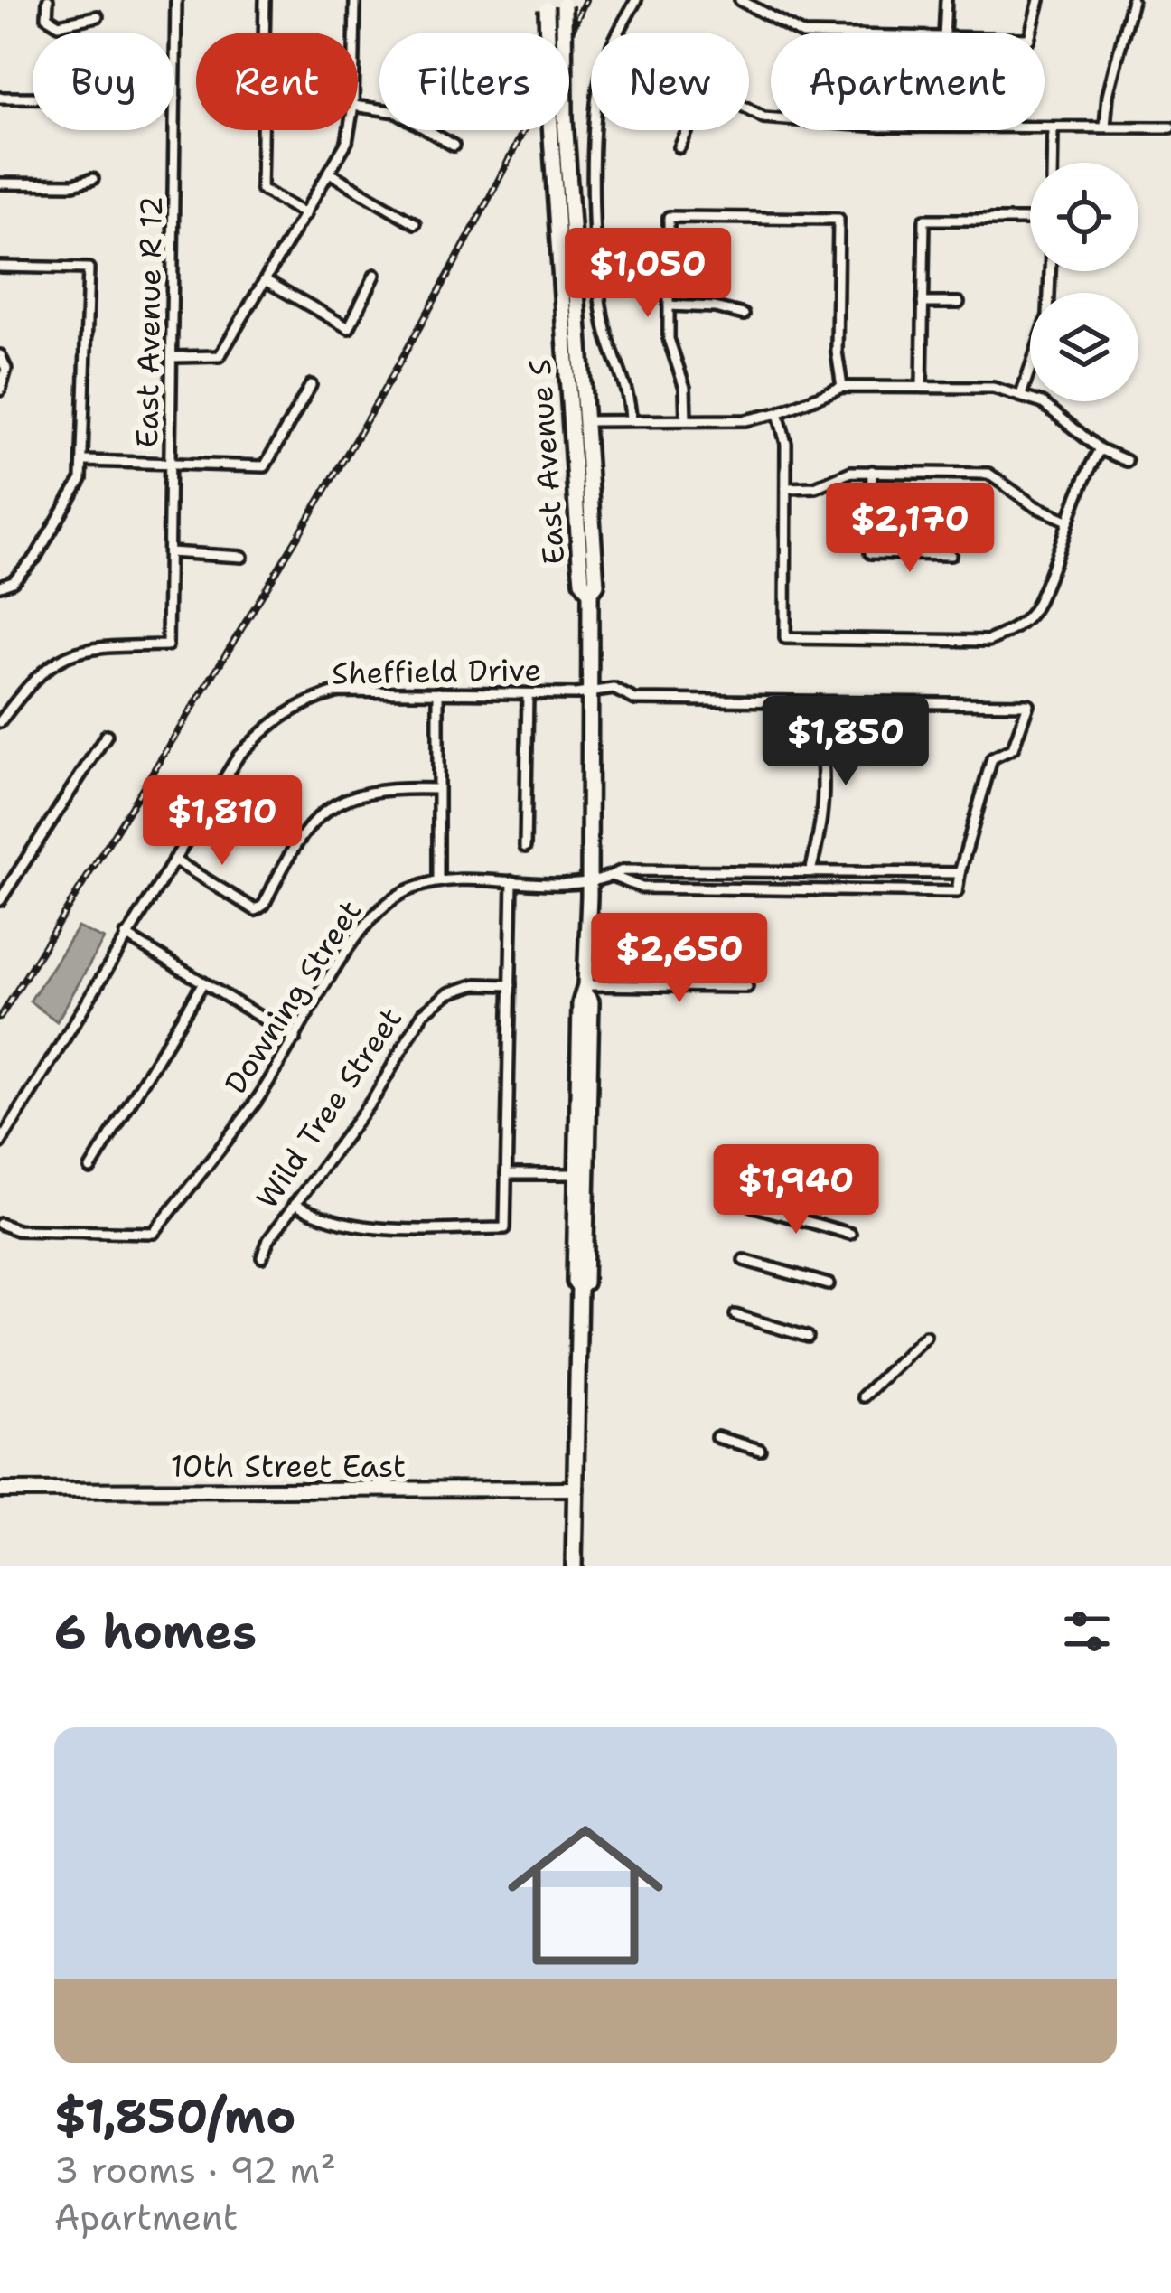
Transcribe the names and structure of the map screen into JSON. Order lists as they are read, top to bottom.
{
  "streets": {
    "main road": ["East Avenue S", "10th Street East"],
    "street": [
      "East Avenue R 12",
      "Sheffield Drive",
      "Downing Street",
      "Wild Tree Street"
    ]
  },
  "crossings": [
    ["East Avenue S", "Sheffield Drive"],
    ["East Avenue S", "Downing Street"],
    ["East Avenue S", "10th Street East"],
    ["Sheffield Drive", "Downing Street"]
  ],
  "page": {
    "chip": [
      "Buy",
      "Rent",
      "Filters",
      "New",
      "Apartment"
    ],
    "price": [
      "$1,050",
      "$2,170",
      "$1,850",
      "$1,810",
      "$2,650",
      "$1,940"
    ],
    "heading": "6 homes",
    "list": [
      {
        "name": "$1,850/mo",
        "note": "3 rooms · 92 m² · Apartment"
      }
    ]
  }
}
